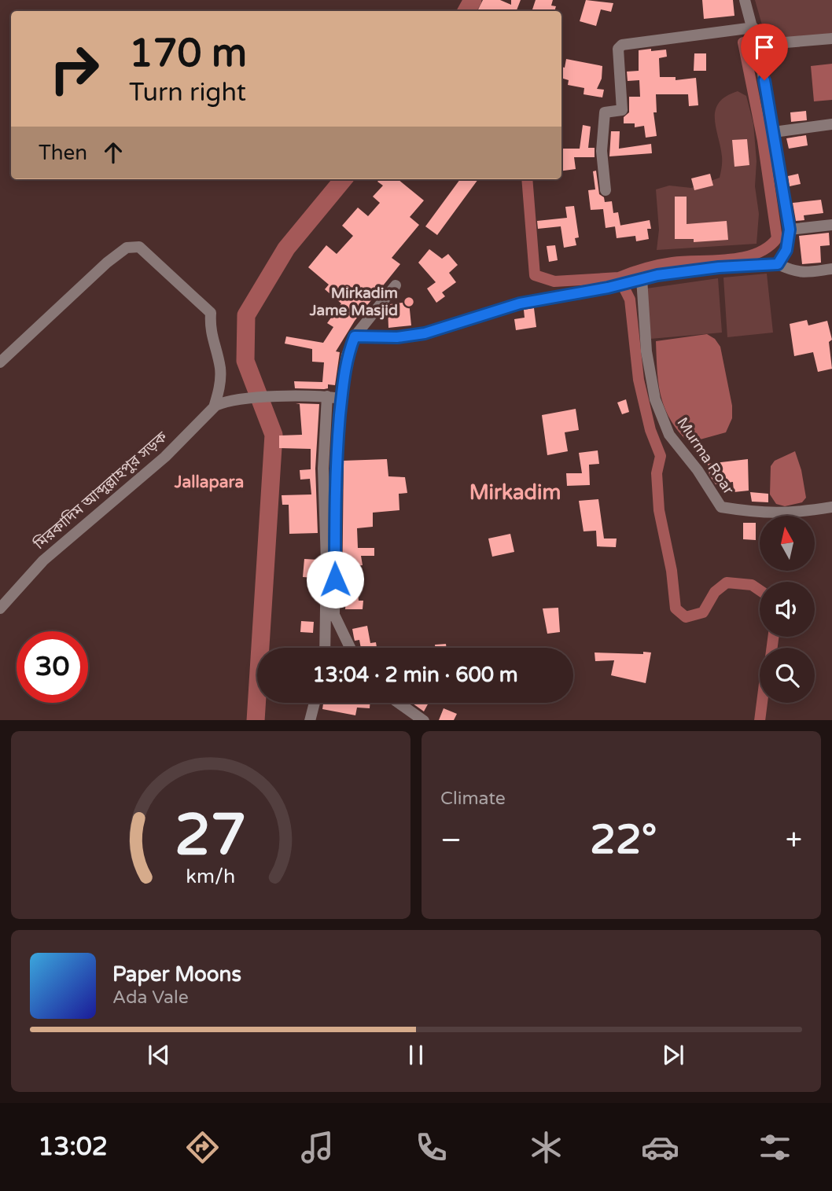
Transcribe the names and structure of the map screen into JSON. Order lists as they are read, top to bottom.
{
  "streets": {
    "street": ["Murma Roar", "মিরকাদিম আব্দুল্লাহপুর সড়ক"]
  },
  "districts": ["Jallapara", "Mirkadim"],
  "places": ["Mirkadim Jame Masjid"],
  "north": "top",
  "page": {
    "turn": ["170 m", "Turn right"],
    "then": "Then",
    "limit": "30",
    "trip": "13:04 · 2 min · 600 m",
    "tile": "Climate",
    "heat": ["−", "22°", "+"],
    "song": ["Paper Moons", "Ada Vale"],
    "tabs": "13:02",
    "gauge": ["27", "km/h"]
  }
}
